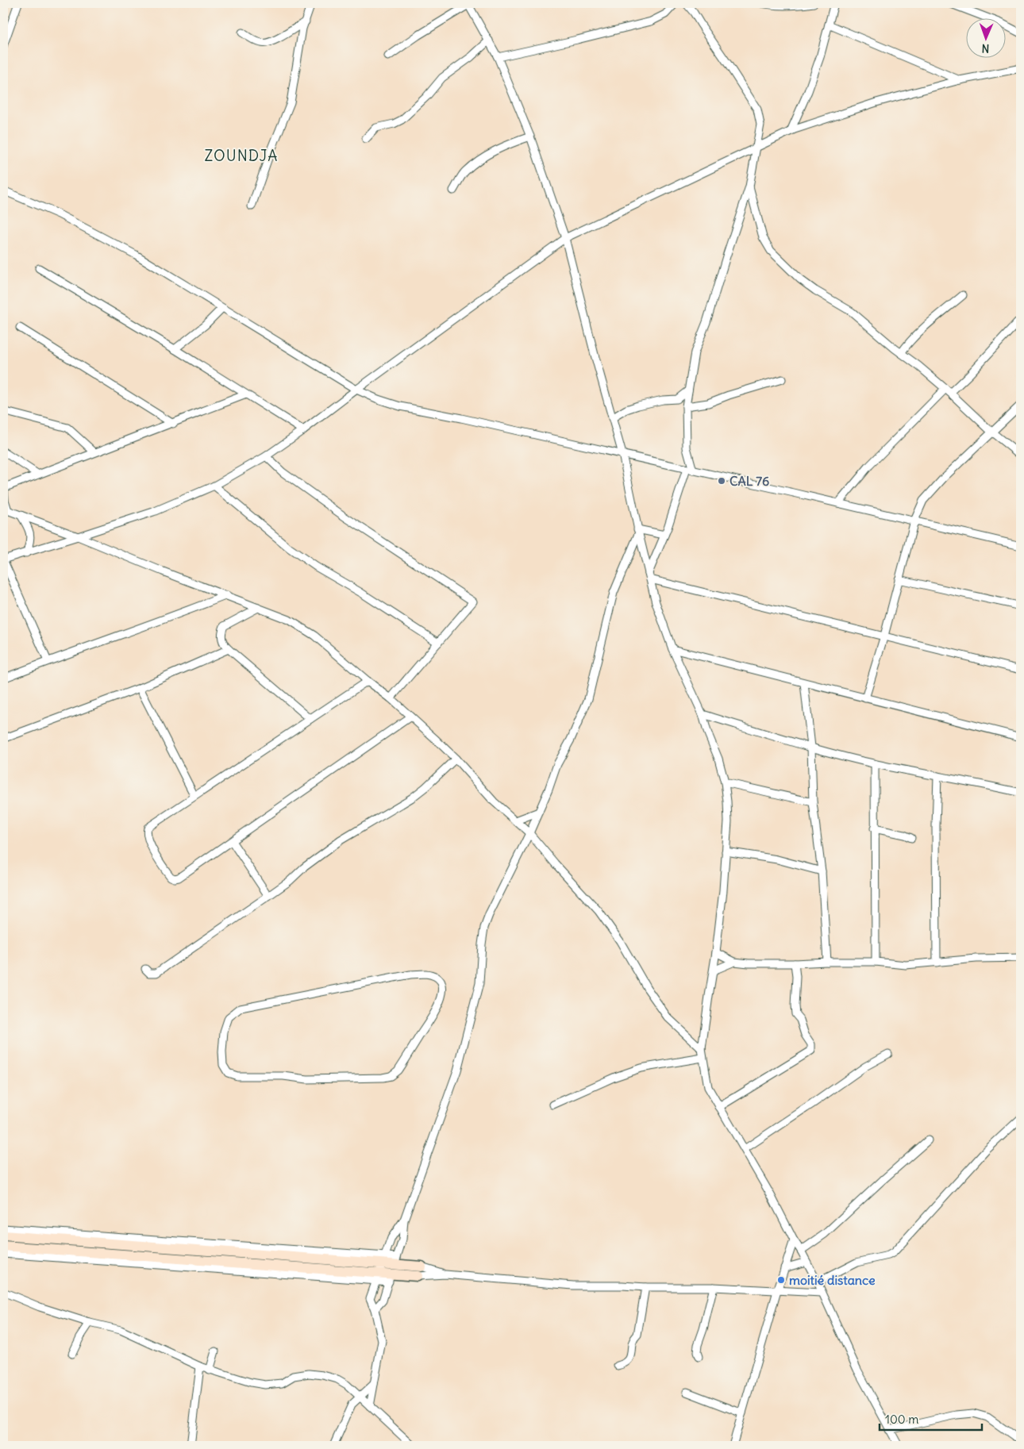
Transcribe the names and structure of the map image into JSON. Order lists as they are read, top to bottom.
{
  "districts": ["ZOUNDJA"],
  "places": ["CAL 76", "moitié distance"],
  "scale_bar": "100 m",
  "north": "bottom"
}
